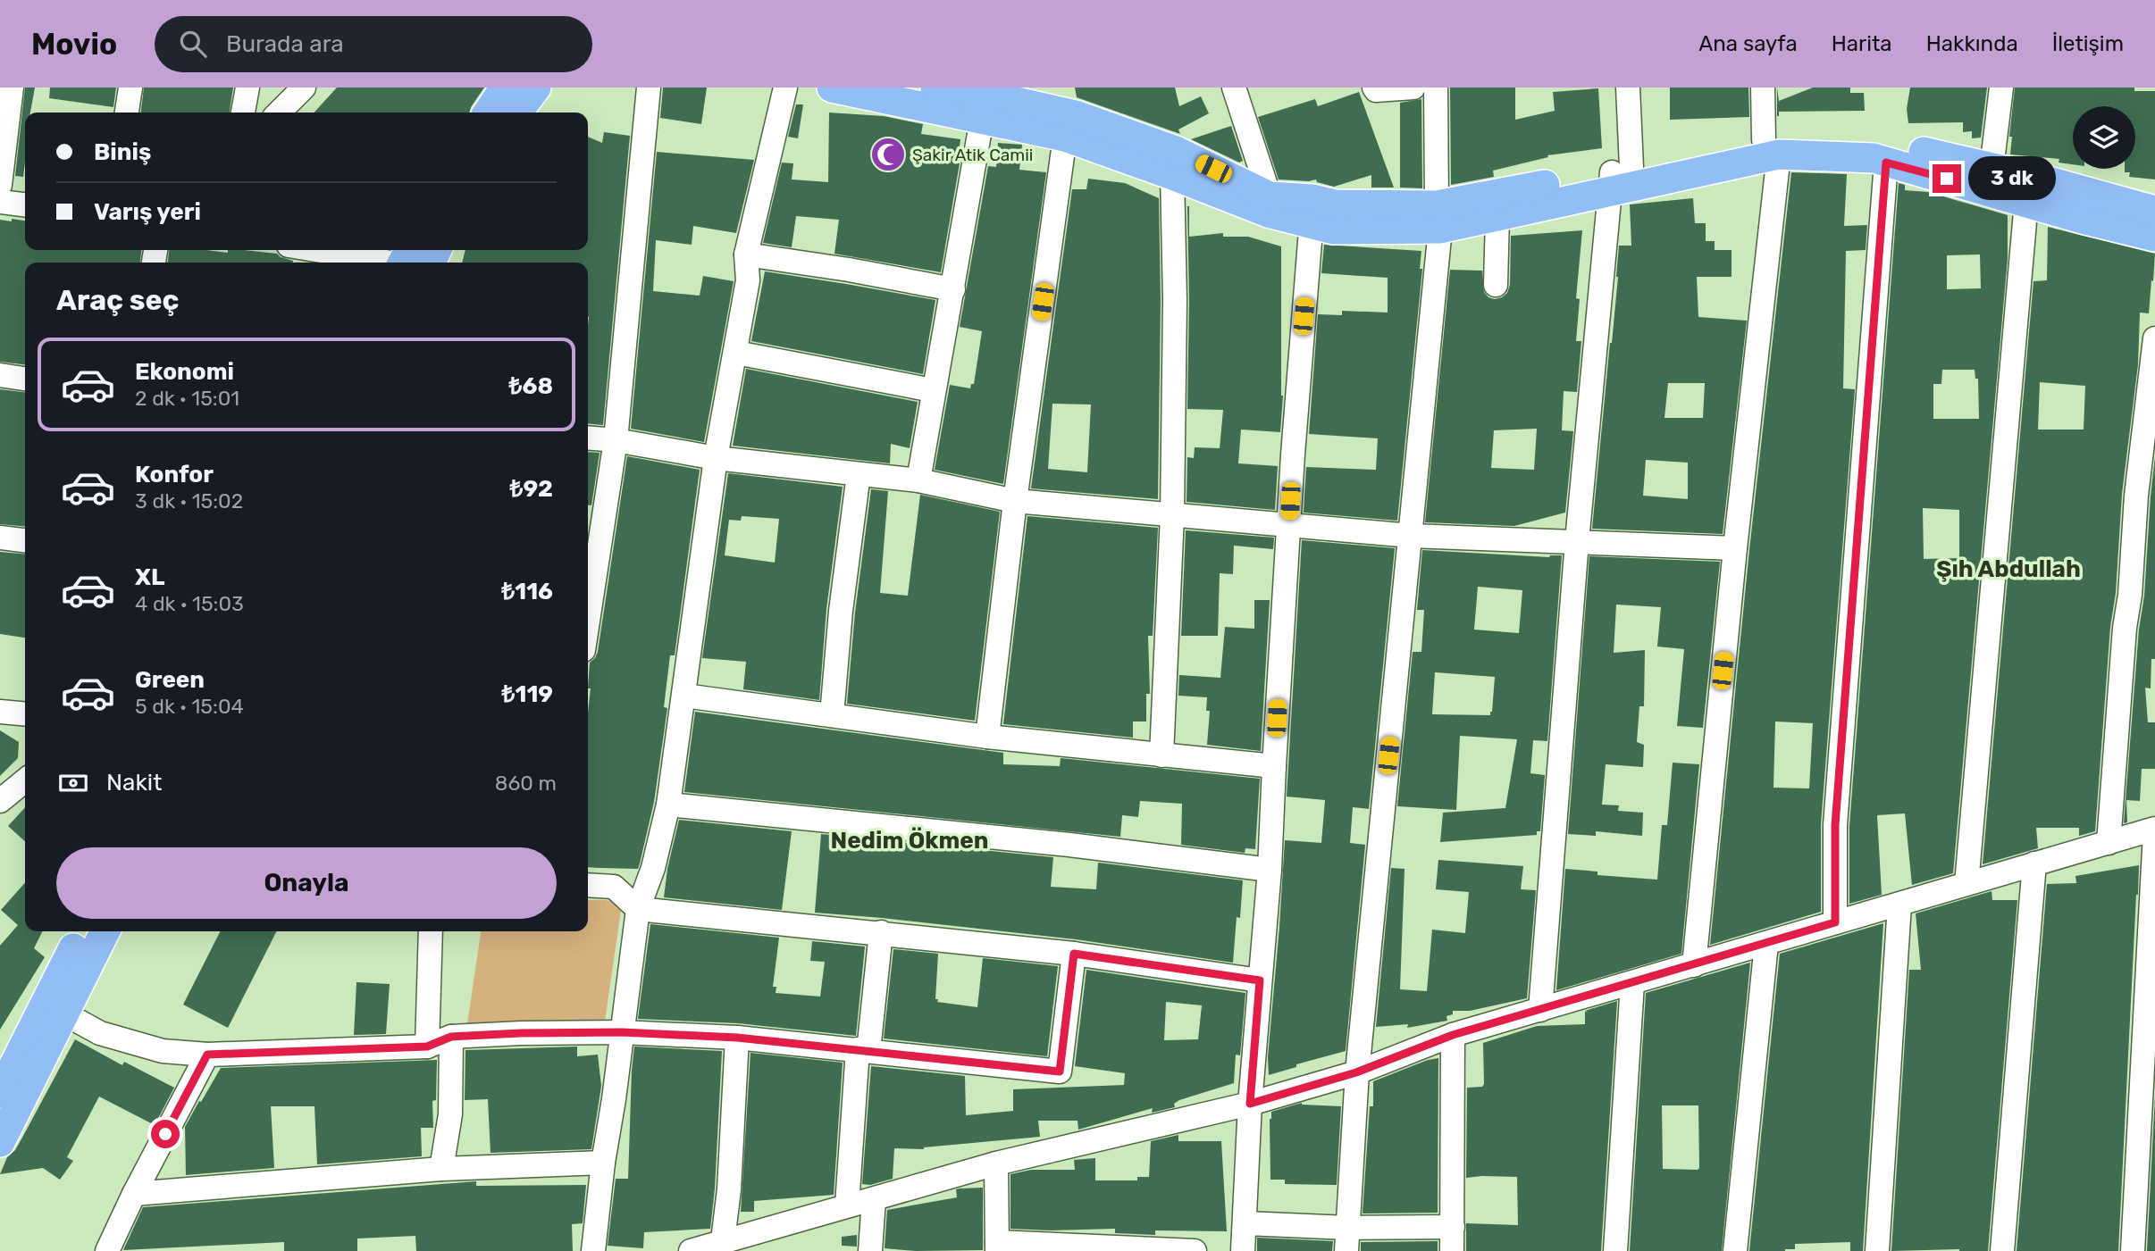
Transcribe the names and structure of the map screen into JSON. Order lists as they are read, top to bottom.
{
  "districts": ["Şıh Abdullah", "Nedim Ökmen"],
  "places": {
    "mosque": ["Şakir Atik Camii"]
  },
  "page": {
    "header": "Movio",
    "search": "Burada ara",
    "nav": [
      "Ana sayfa",
      "Harita",
      "Hakkında",
      "İletişim"
    ],
    "banner": ["Biniş", "Varış yeri"],
    "bubble": "3 dk",
    "heading": "Araç seç",
    "list": [
      {
        "name": "Ekonomi",
        "note": "2 dk · 15:01",
        "value": "₺68"
      },
      {
        "name": "Konfor",
        "note": "3 dk · 15:02",
        "value": "₺92"
      },
      {
        "name": "XL",
        "note": "4 dk · 15:03",
        "value": "₺116"
      },
      {
        "name": "Green",
        "note": "5 dk · 15:04",
        "value": "₺119"
      }
    ],
    "pay": ["Nakit", "860 m"],
    "buttons": "Onayla"
  }
}
